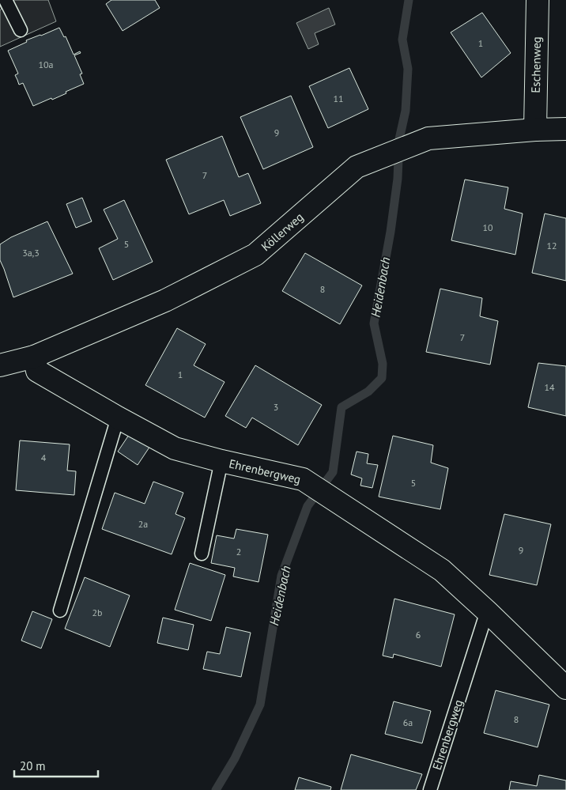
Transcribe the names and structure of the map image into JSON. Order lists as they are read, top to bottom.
{
  "streets": {
    "street": ["Eschenweg", "Köllerweg", "Ehrenbergweg"]
  },
  "crossings": [
    ["Eschenweg", "Köllerweg"],
    ["Köllerweg", "Ehrenbergweg"]
  ],
  "water": ["Heidenbach"],
  "house_numbers": [
    "1",
    "10a",
    "11",
    "9",
    "7",
    "10",
    "5",
    "12",
    "3a,3",
    "8",
    "7",
    "1",
    "14",
    "3",
    "4",
    "5",
    "2a",
    "9",
    "2",
    "2b",
    "6",
    "8",
    "6a"
  ],
  "scale_bar": "20 m"
}
